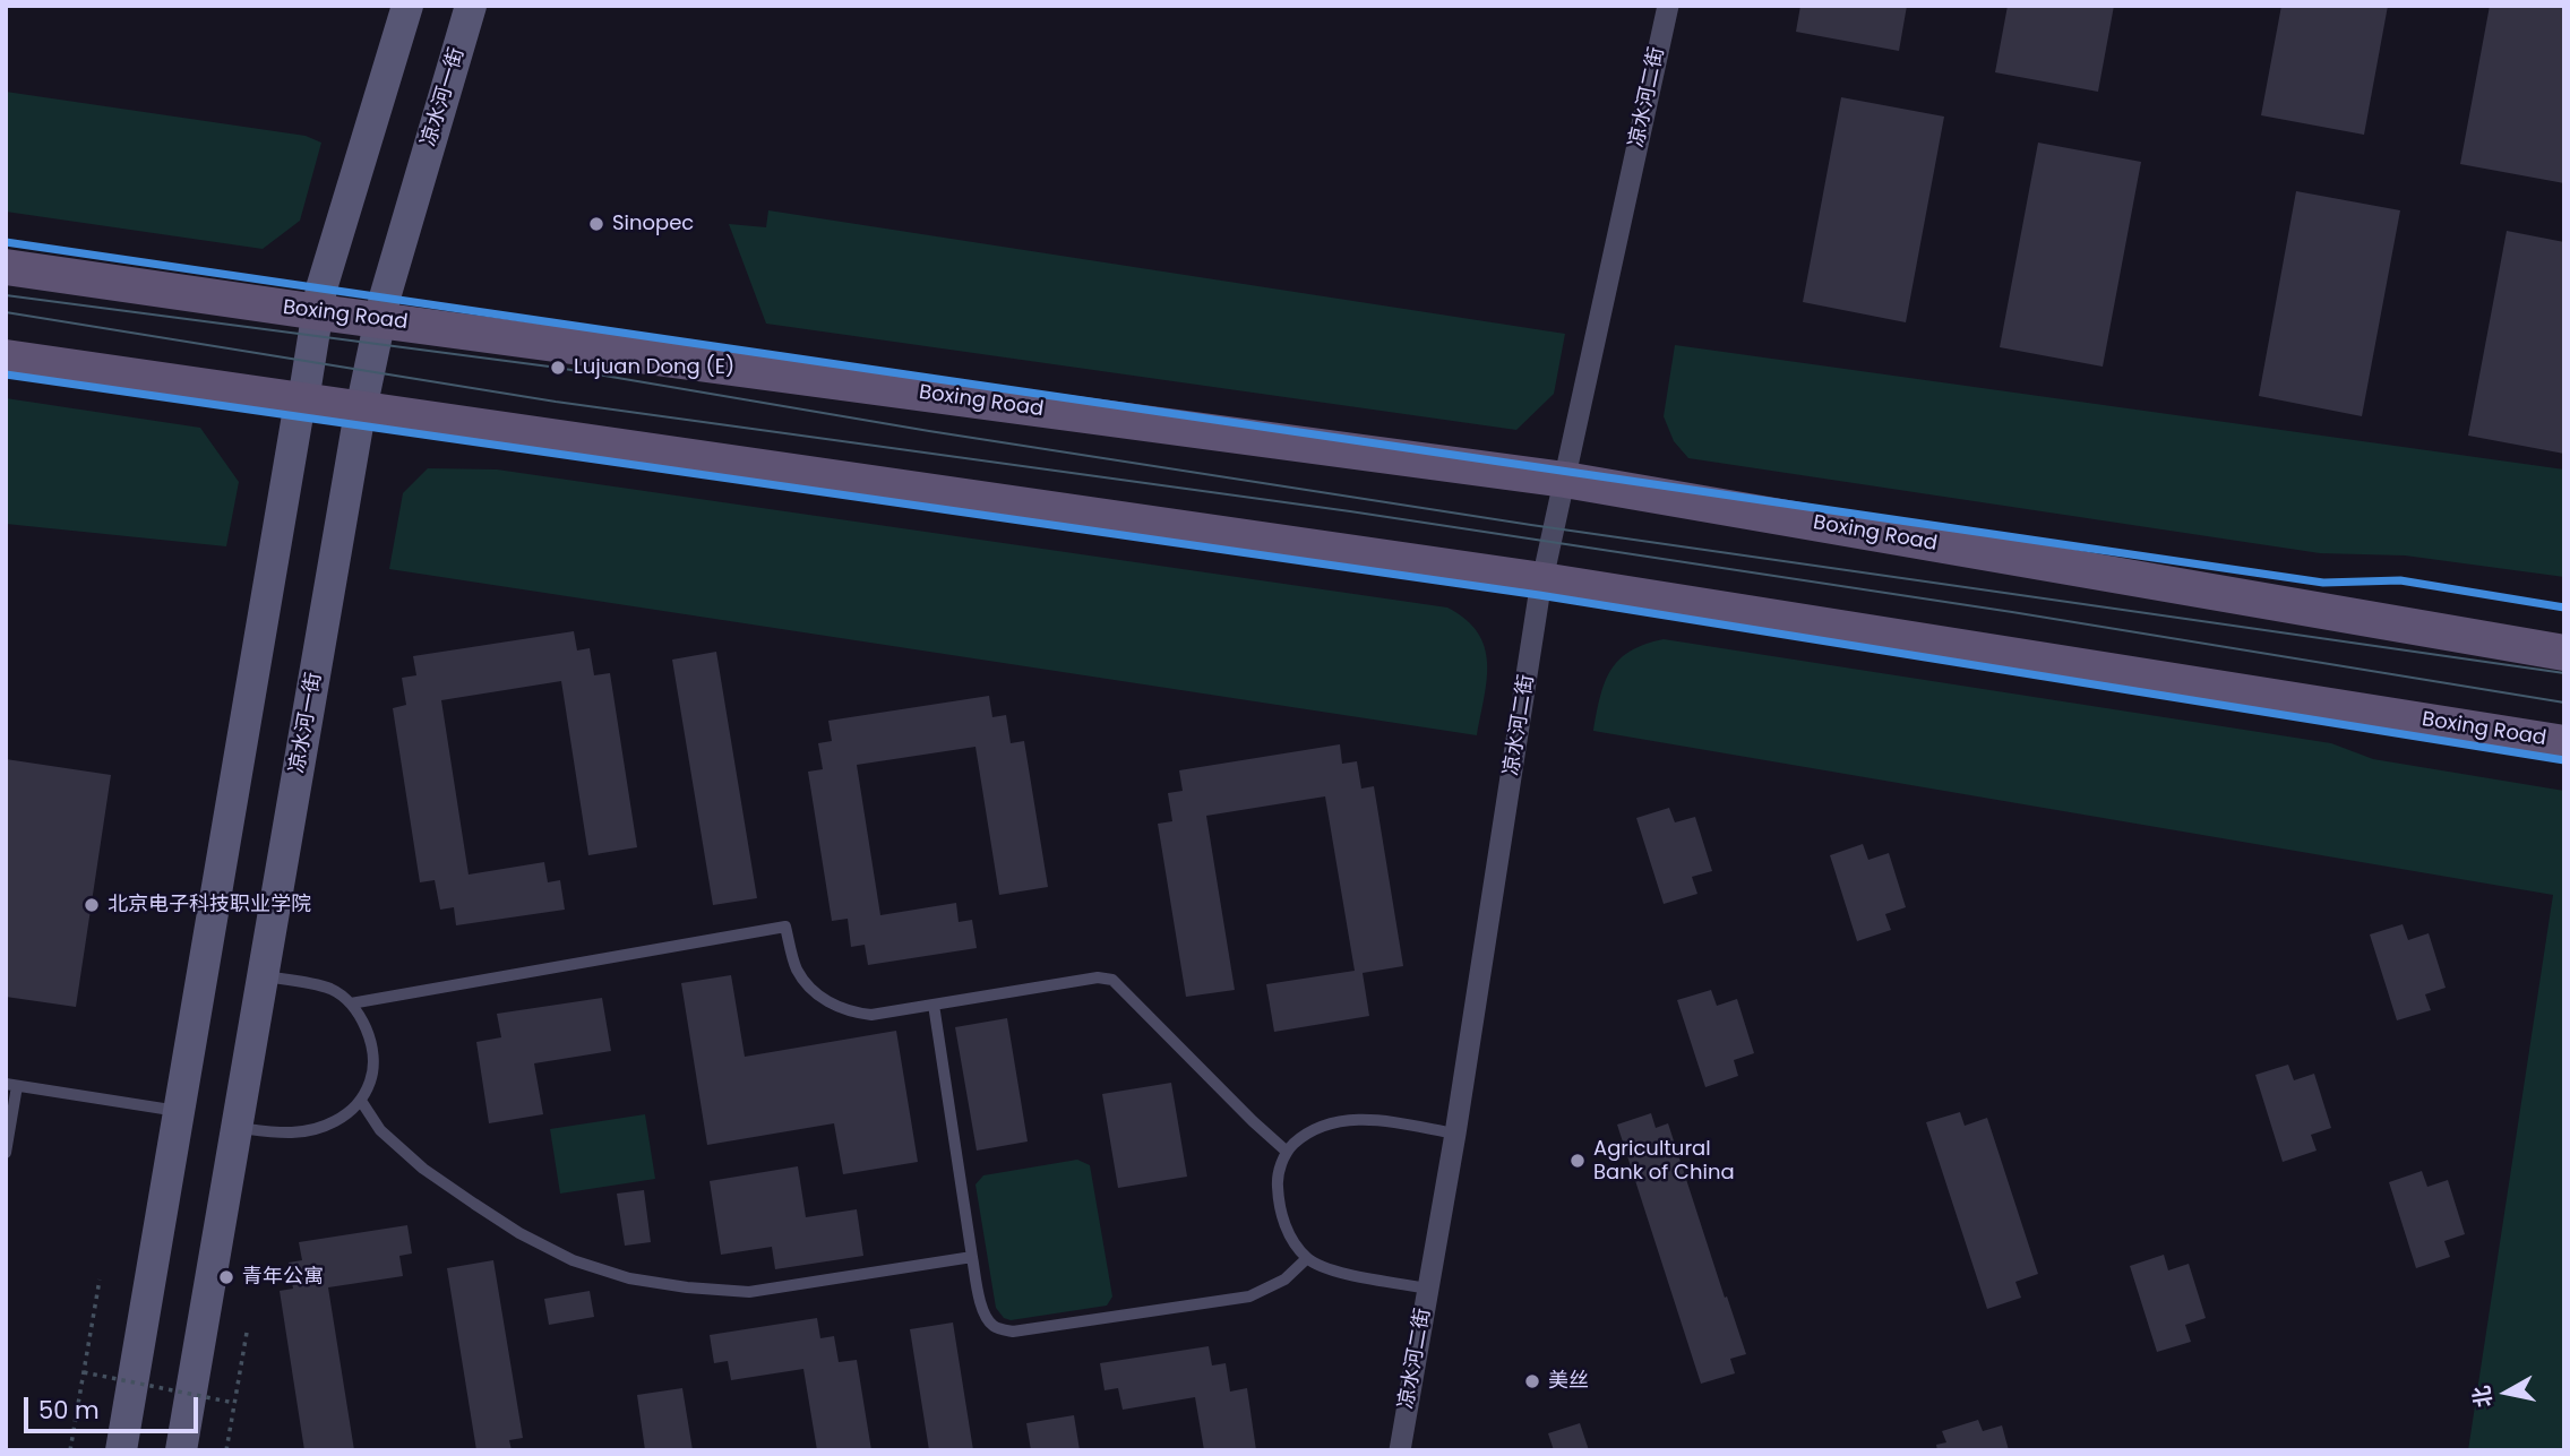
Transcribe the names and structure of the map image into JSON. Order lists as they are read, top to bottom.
{
  "streets": {
    "main road": ["凉水河一街", "Boxing Road"],
    "street": ["凉水河二街"]
  },
  "crossings": [
    ["凉水河一街", "Boxing Road"],
    ["凉水河二街", "Boxing Road"]
  ],
  "places": [
    "Sinopec",
    "Lujuan Dong (E)",
    "北京电子科技职业学院",
    "Agricultural Bank of China",
    "青年公寓",
    "美丝"
  ],
  "scale_bar": "50 m",
  "north": "left"
}
